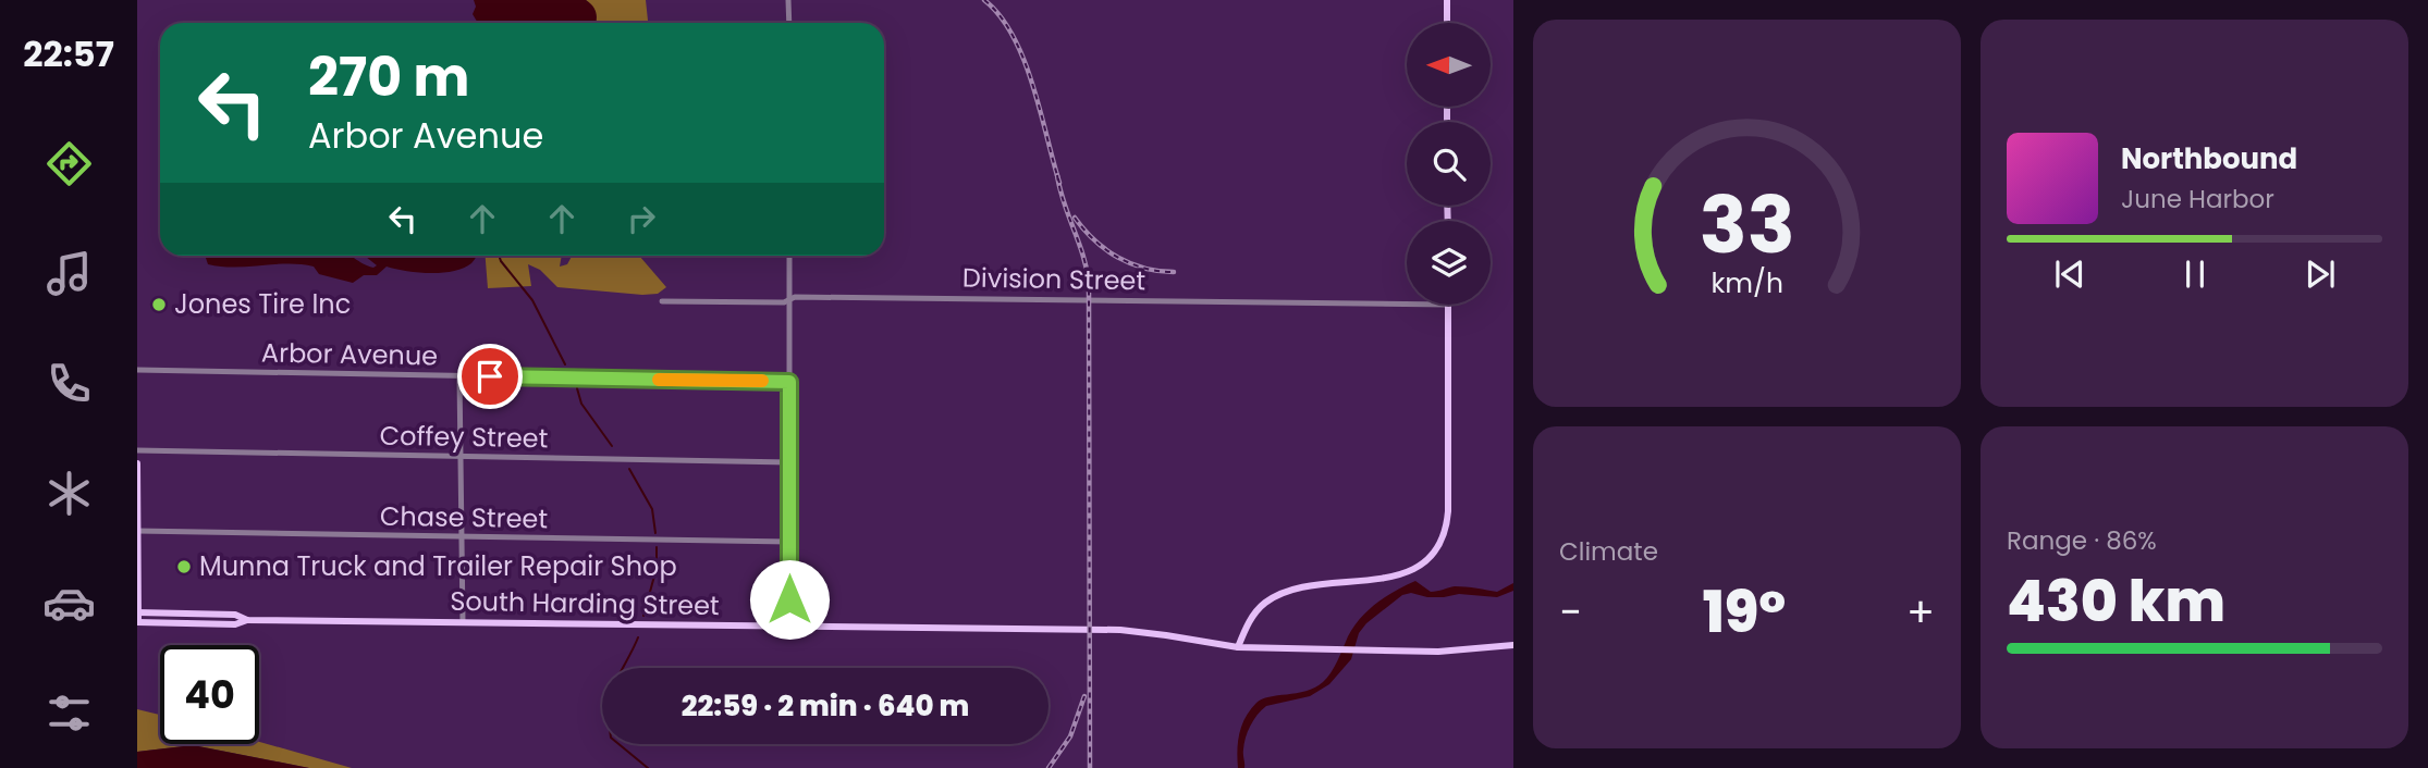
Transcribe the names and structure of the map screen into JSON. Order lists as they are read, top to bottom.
{
  "streets": {
    "main road": ["South Harding Street"],
    "street": [
      "Division Street",
      "Arbor Avenue",
      "Coffey Street",
      "Chase Street"
    ]
  },
  "places": ["Jones Tire Inc", "Munna Truck and Trailer Repair Shop"],
  "north": "left",
  "page": {
    "tabs": "22:57",
    "turn": ["270 m", "Arbor Avenue"],
    "song": ["Northbound", "June Harbor"],
    "tile": [
      "Climate",
      ["Range · 86%", "430 km"]
    ],
    "heat": ["−", "19°", "+"],
    "limit": "40",
    "trip": "22:59 · 2 min · 640 m",
    "gauge": ["33", "km/h"]
  }
}
